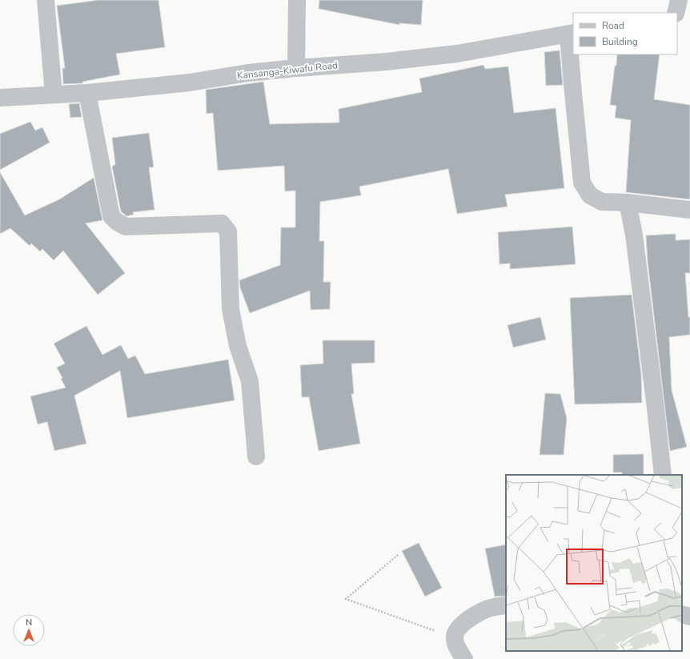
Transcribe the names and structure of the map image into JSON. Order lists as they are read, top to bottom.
{
  "streets": {
    "street": ["Kansanga-Kiwafu Road"]
  },
  "legend": ["Road", "Building"],
  "north": "top"
}
